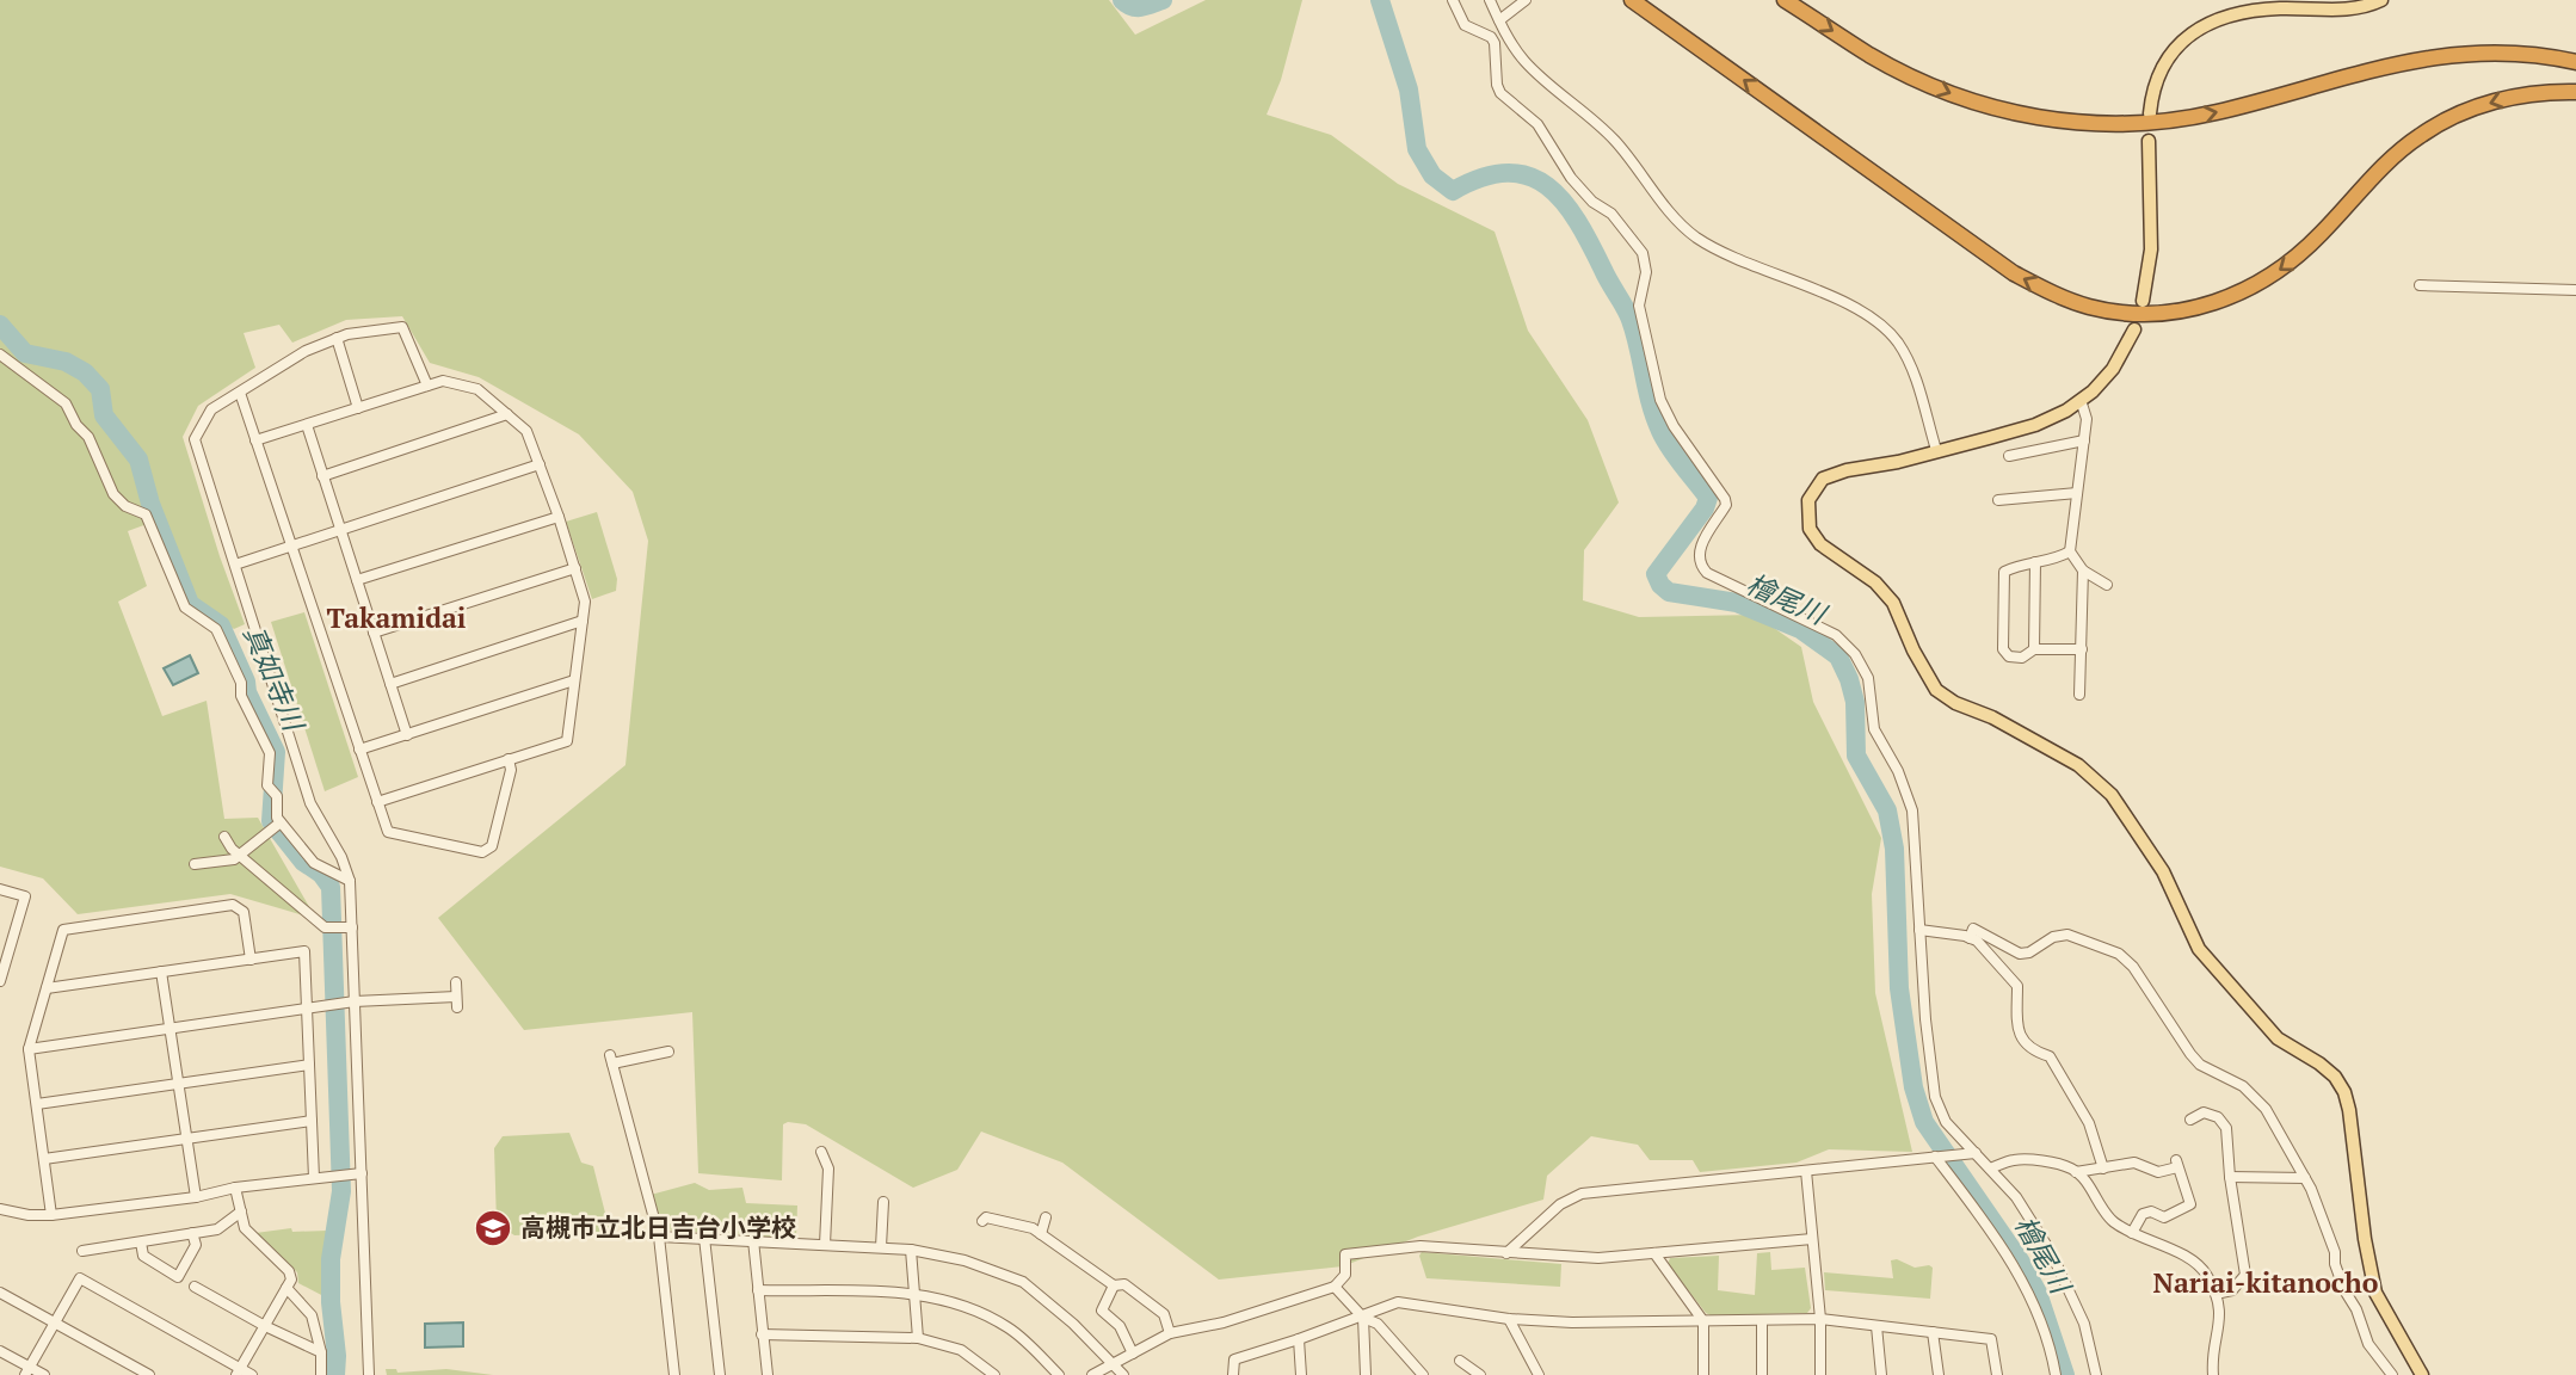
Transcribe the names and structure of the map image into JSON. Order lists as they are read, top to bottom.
{
  "districts": ["Takamidai", "Nariai-kitanocho"],
  "water": ["檜尾川", "真如寺川"],
  "places": {
    "school or university": ["高槻市立北日吉台小学校"]
  }
}
